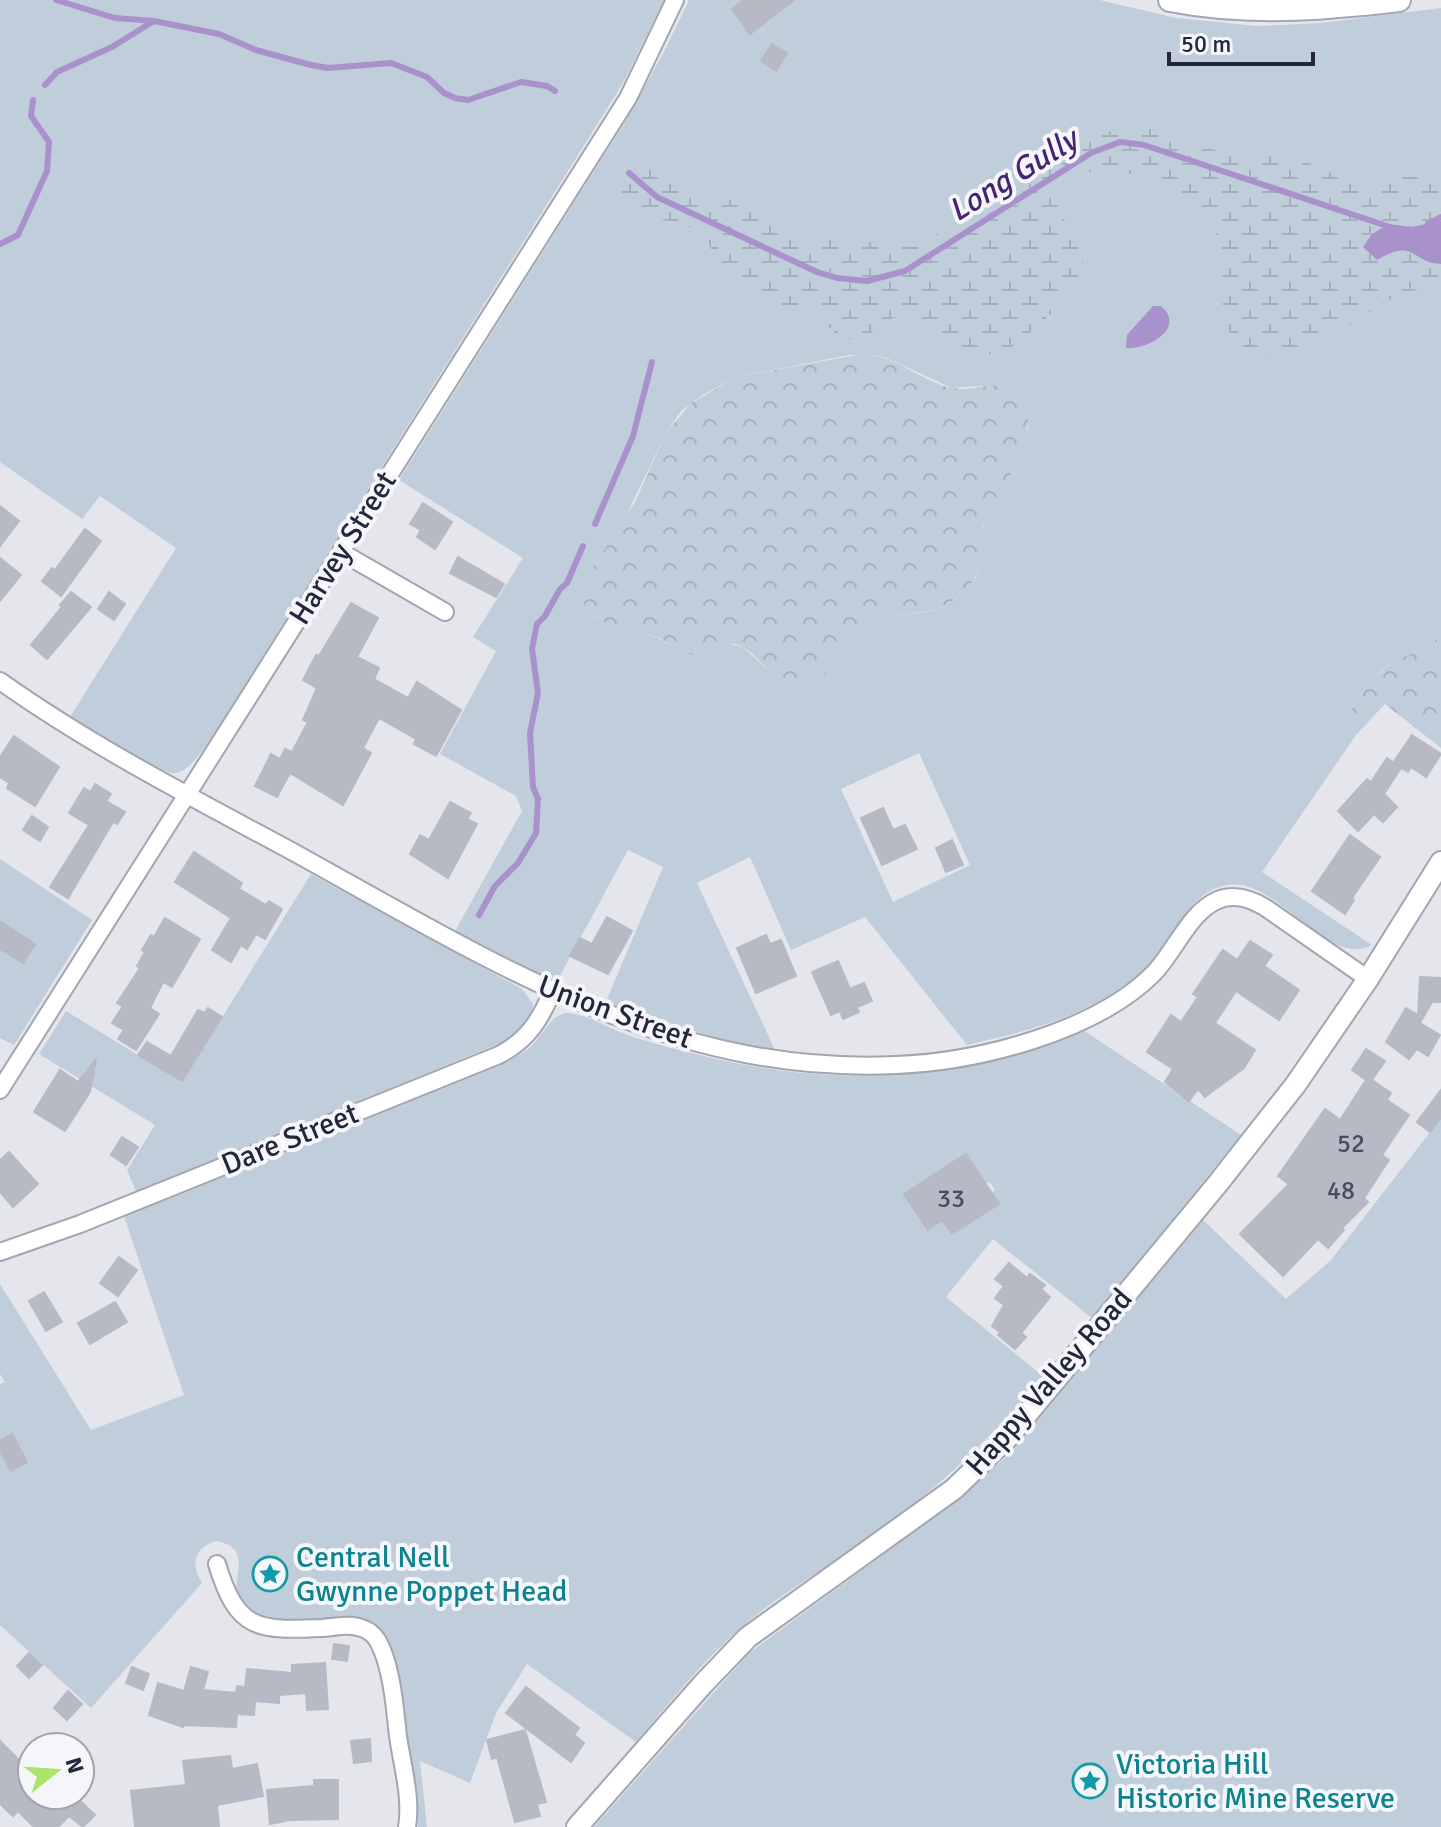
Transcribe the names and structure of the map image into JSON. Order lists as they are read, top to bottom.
{
  "streets": {
    "street": [
      "Harvey Street",
      "Union Street",
      "Dare Street",
      "Happy Valley Road"
    ]
  },
  "crossings": [
    ["Harvey Street", "Union Street"],
    ["Union Street", "Dare Street"],
    ["Union Street", "Happy Valley Road"]
  ],
  "water": ["Long Gully"],
  "places": {
    "place": ["Central Nell Gwynne Poppet Head", "Victoria Hill Historic Mine Reserve"]
  },
  "house_numbers": ["52", "48", "33"],
  "scale_bar": "50 m",
  "north": "right"
}
